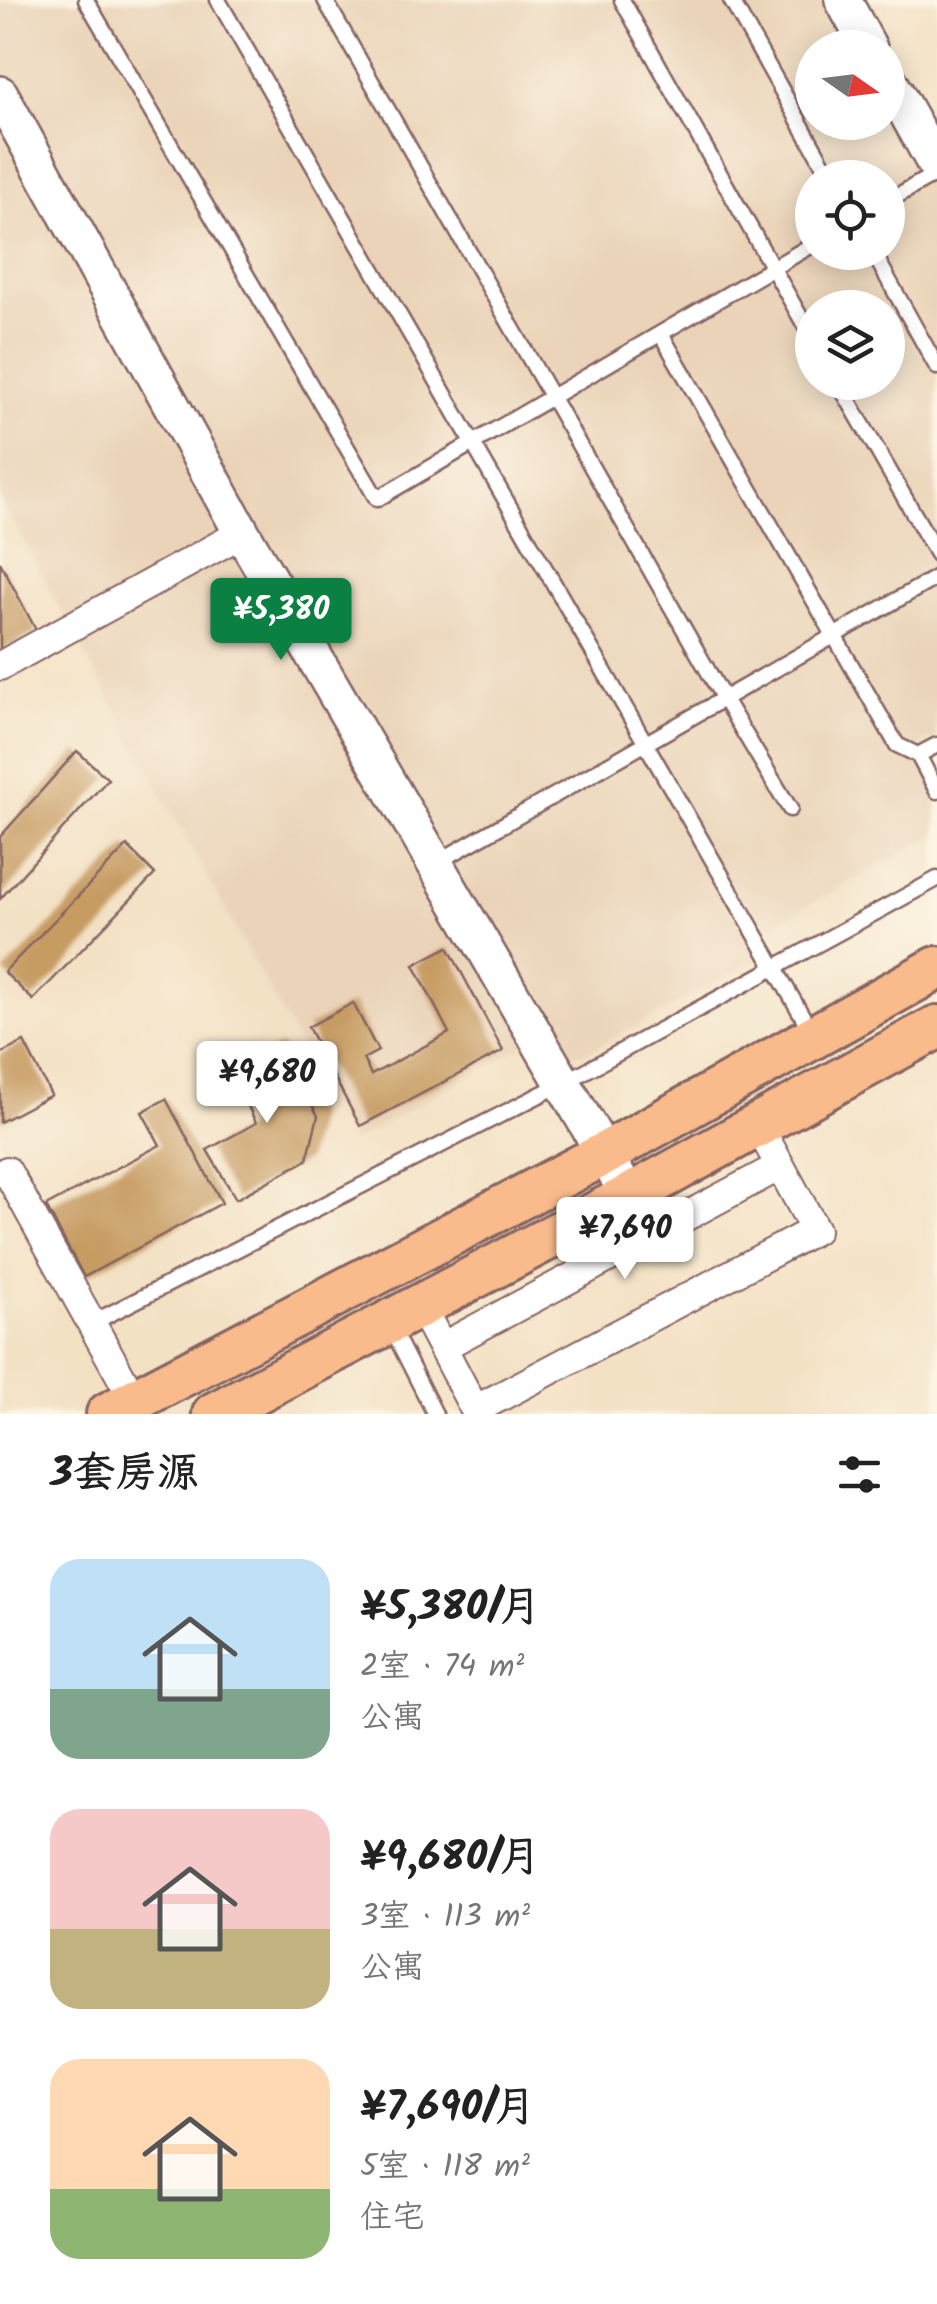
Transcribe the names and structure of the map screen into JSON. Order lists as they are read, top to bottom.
{
  "north": "right",
  "page": {
    "price": ["¥5,380", "¥9,680", "¥7,690"],
    "heading": "3套房源",
    "list": [
      {
        "name": "¥5,380/月",
        "note": "2室 · 74 m² · 公寓"
      },
      {
        "name": "¥9,680/月",
        "note": "3室 · 113 m² · 公寓"
      },
      {
        "name": "¥7,690/月",
        "note": "5室 · 118 m² · 住宅"
      }
    ]
  }
}
